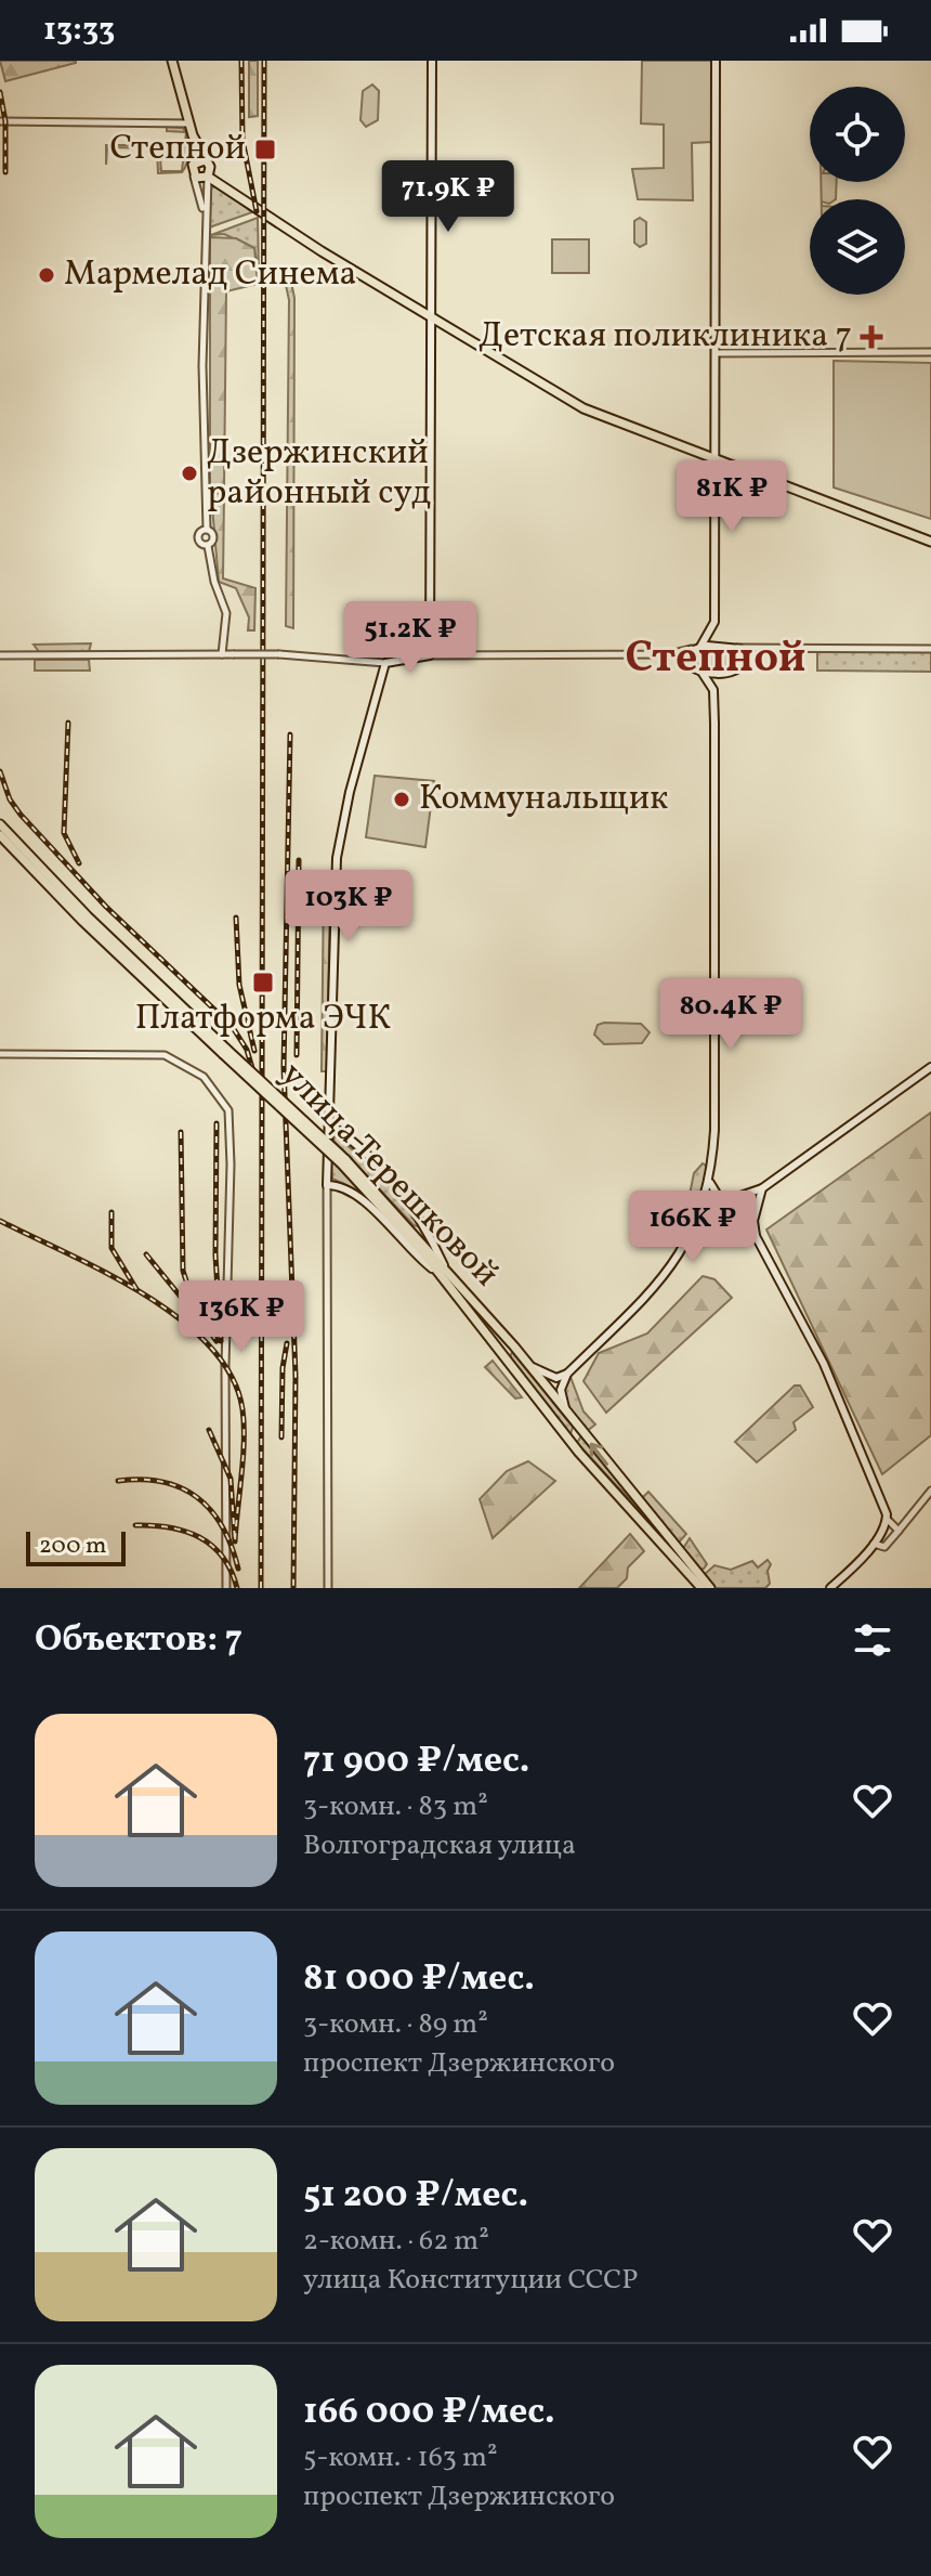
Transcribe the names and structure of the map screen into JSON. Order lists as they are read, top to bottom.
{
  "streets": {
    "main road": ["улица Терешковой"]
  },
  "districts": ["Степной"],
  "places": {
    "transit": ["Степной", "Платформа ЭЧК"],
    "other": ["Мармелад Синема", "Дзержинский районный суд", "Коммунальщик"],
    "health": ["Детская поликлиника 7"]
  },
  "scale_bar": "200 m",
  "page": {
    "status": "13:33",
    "price": [
      "71.9K ₽",
      "81K ₽",
      "51.2K ₽",
      "103K ₽",
      "80.4K ₽",
      "166K ₽",
      "136K ₽"
    ],
    "scale": "200 m",
    "heading": "Объектов: 7",
    "list": [
      {
        "name": "71 900 ₽/мес.",
        "note": "3-комн. · 83 m² · Волгоградская улица"
      },
      {
        "name": "81 000 ₽/мес.",
        "note": "3-комн. · 89 m² · проспект Дзержинского"
      },
      {
        "name": "51 200 ₽/мес.",
        "note": "2-комн. · 62 m² · улица Конституции СССР"
      },
      {
        "name": "166 000 ₽/мес.",
        "note": "5-комн. · 163 m² · проспект Дзержинского"
      }
    ]
  }
}
